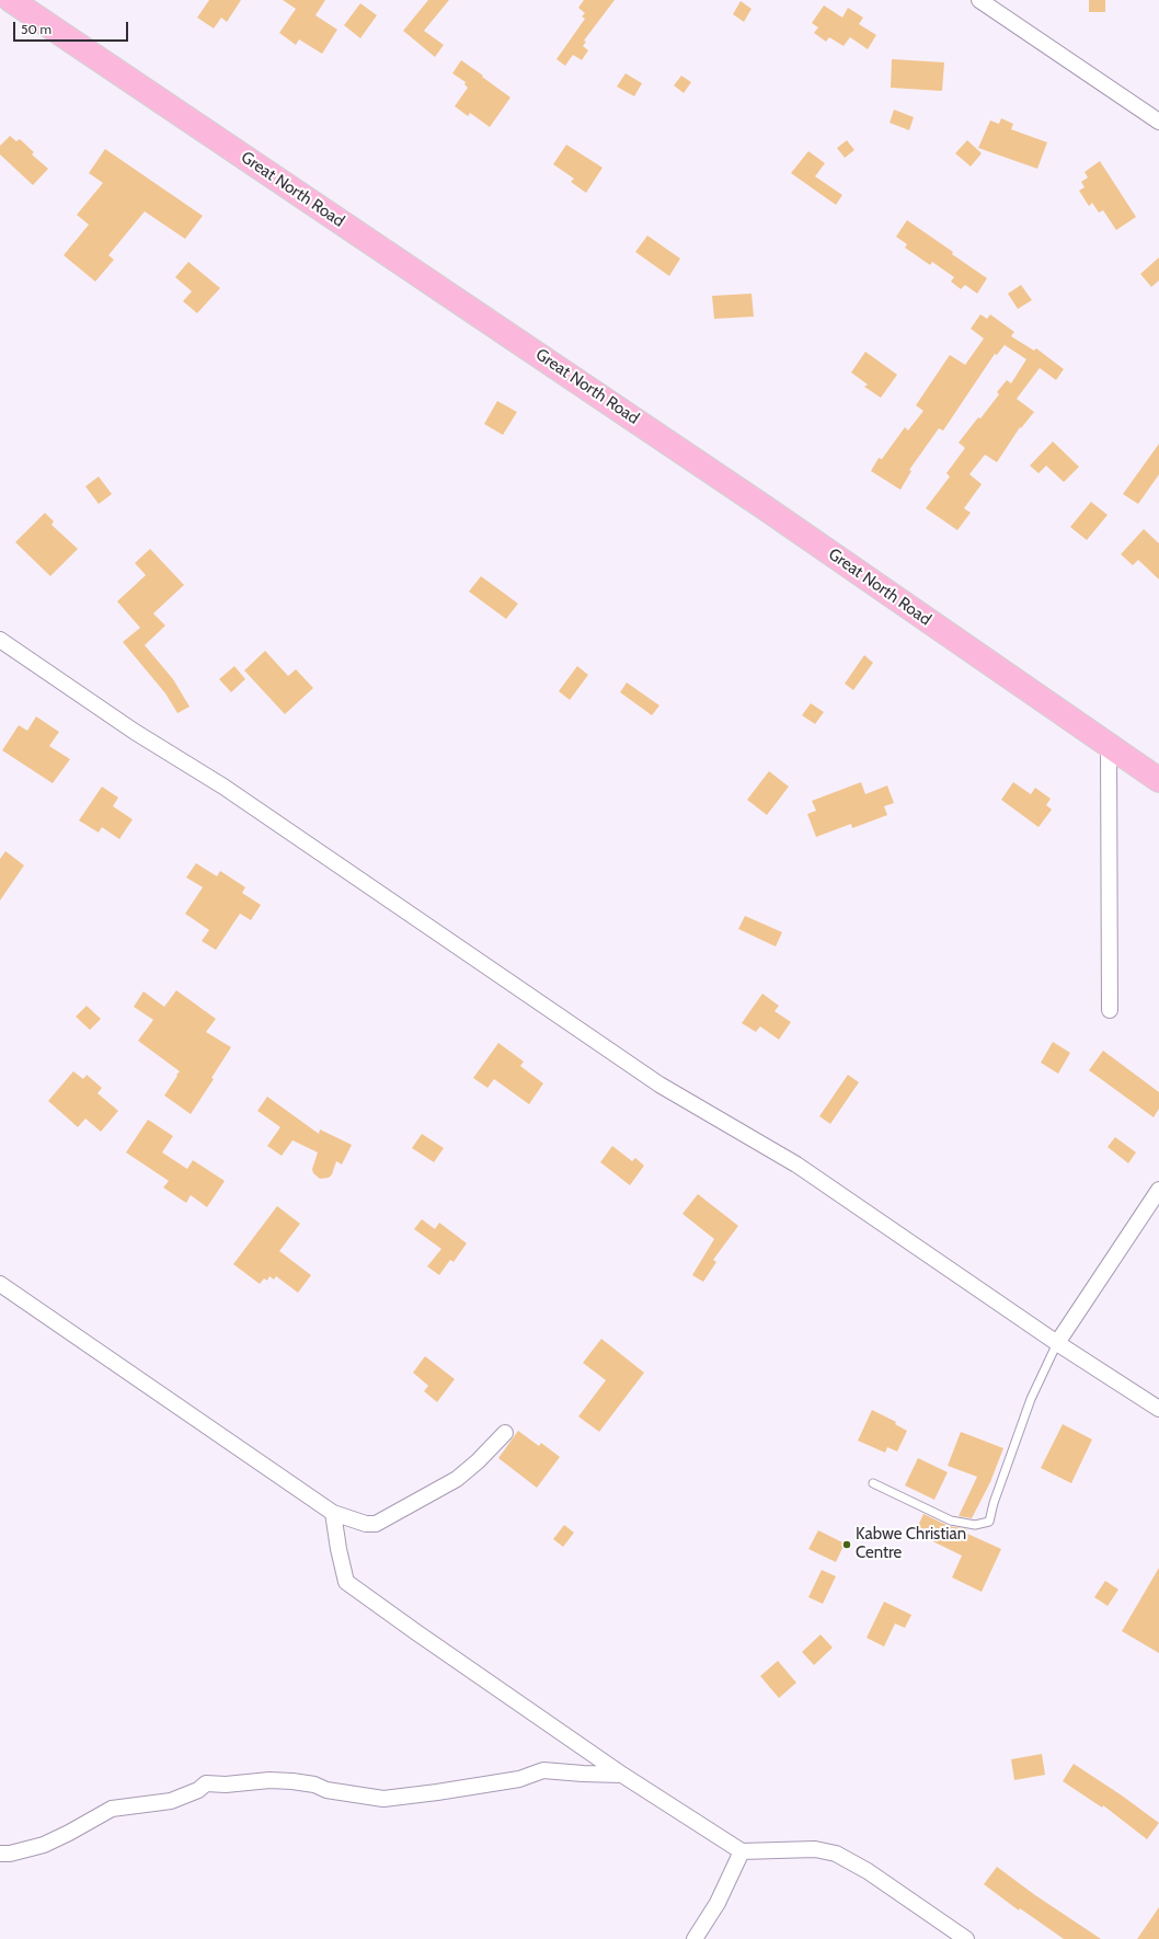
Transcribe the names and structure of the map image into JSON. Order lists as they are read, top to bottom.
{
  "streets": {
    "highway": ["Great North Road"]
  },
  "places": ["Kabwe Christian Centre"],
  "scale_bar": "50 m"
}
